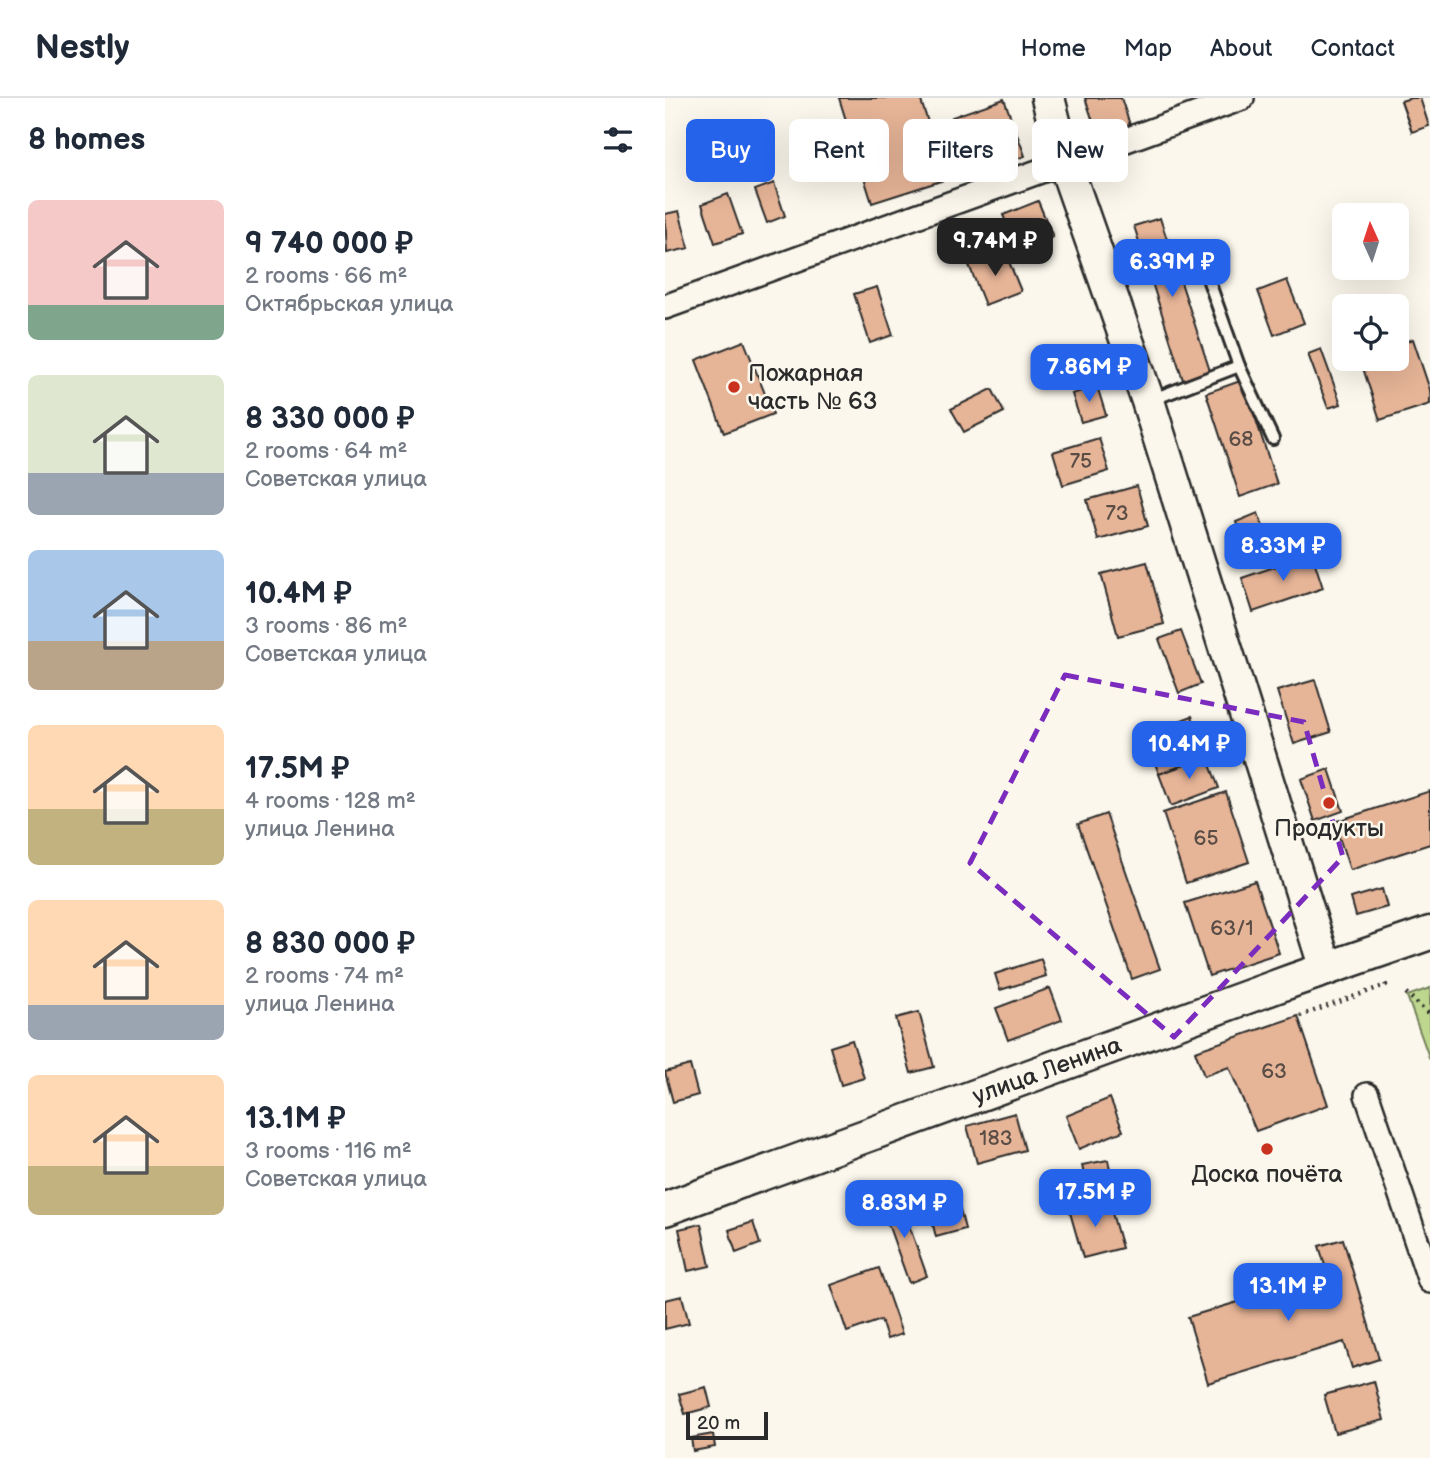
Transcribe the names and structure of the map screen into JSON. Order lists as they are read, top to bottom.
{
  "streets": {
    "street": ["улица Ленина"]
  },
  "places": ["Пожарная часть № 63", "Продукты", "Доска почёта"],
  "house_numbers": [
    "68",
    "75",
    "73",
    "65",
    "63/1",
    "63",
    "183"
  ],
  "scale_bar": "20 m",
  "north": "top",
  "page": {
    "header": "Nestly",
    "nav": [
      "Home",
      "Map",
      "About",
      "Contact"
    ],
    "heading": "8 homes",
    "chip": [
      "Buy",
      "Rent",
      "Filters",
      "New"
    ],
    "list": [
      {
        "name": "9 740 000 ₽",
        "note": "2 rooms · 66 m² · Октябрьская улица"
      },
      {
        "name": "8 330 000 ₽",
        "note": "2 rooms · 64 m² · Советская улица"
      },
      {
        "name": "10.4M ₽",
        "note": "3 rooms · 86 m² · Советская улица"
      },
      {
        "name": "17.5M ₽",
        "note": "4 rooms · 128 m² · улица Ленина"
      },
      {
        "name": "8 830 000 ₽",
        "note": "2 rooms · 74 m² · улица Ленина"
      },
      {
        "name": "13.1M ₽",
        "note": "3 rooms · 116 m² · Советская улица"
      }
    ],
    "price": [
      "9.74M ₽",
      "6.39M ₽",
      "7.86M ₽",
      "8.33M ₽",
      "10.4M ₽",
      "17.5M ₽",
      "8.83M ₽",
      "13.1M ₽"
    ],
    "scale": "20 m"
  }
}
